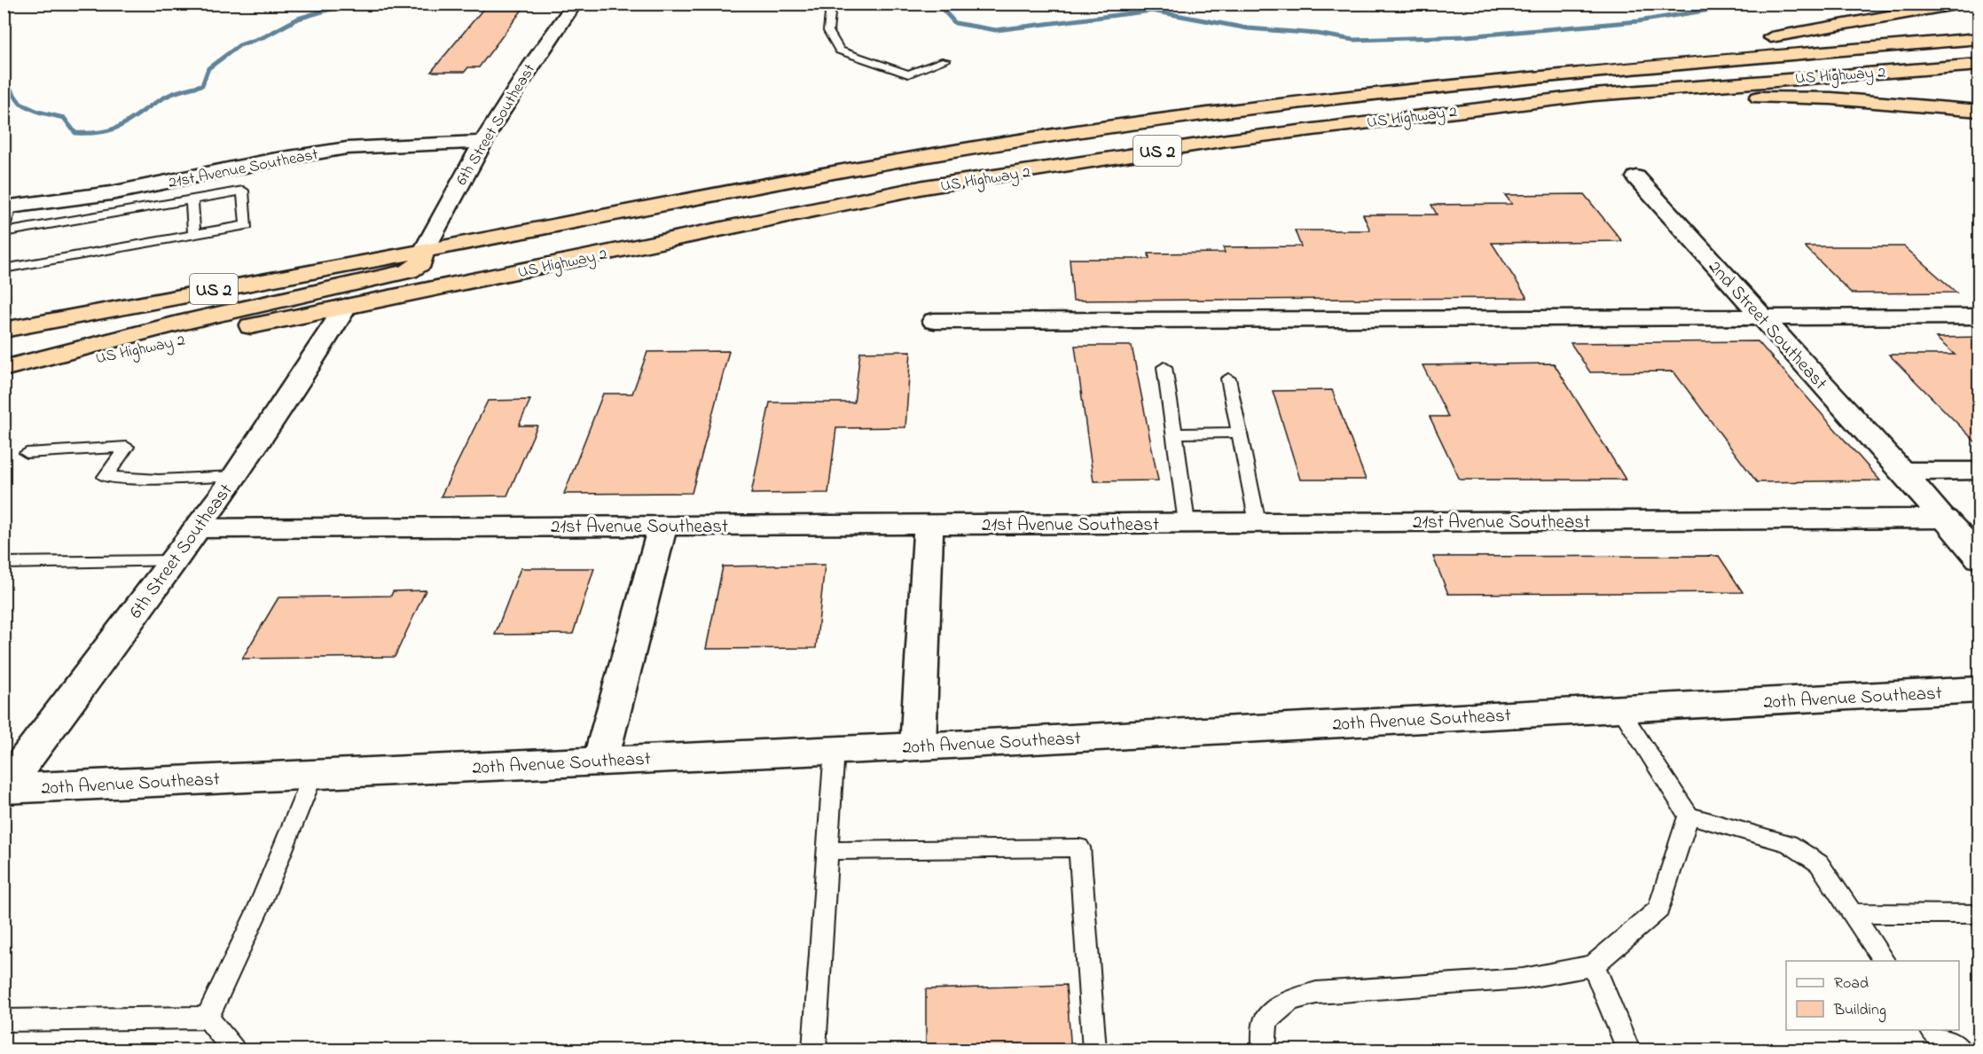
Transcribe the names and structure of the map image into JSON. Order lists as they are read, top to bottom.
{
  "streets": {
    "highway": ["US Highway 2", "US 2"],
    "street": [
      "6th Street Southeast",
      "21st Avenue Southeast",
      "2nd Street Southeast",
      "20th Avenue Southeast"
    ]
  },
  "crossings": [
    ["US Highway 2", "6th Street Southeast"],
    ["6th Street Southeast", "21st Avenue Southeast"],
    ["6th Street Southeast", "20th Avenue Southeast"],
    ["21st Avenue Southeast", "2nd Street Southeast"]
  ],
  "legend": ["Road", "Building"]
}
